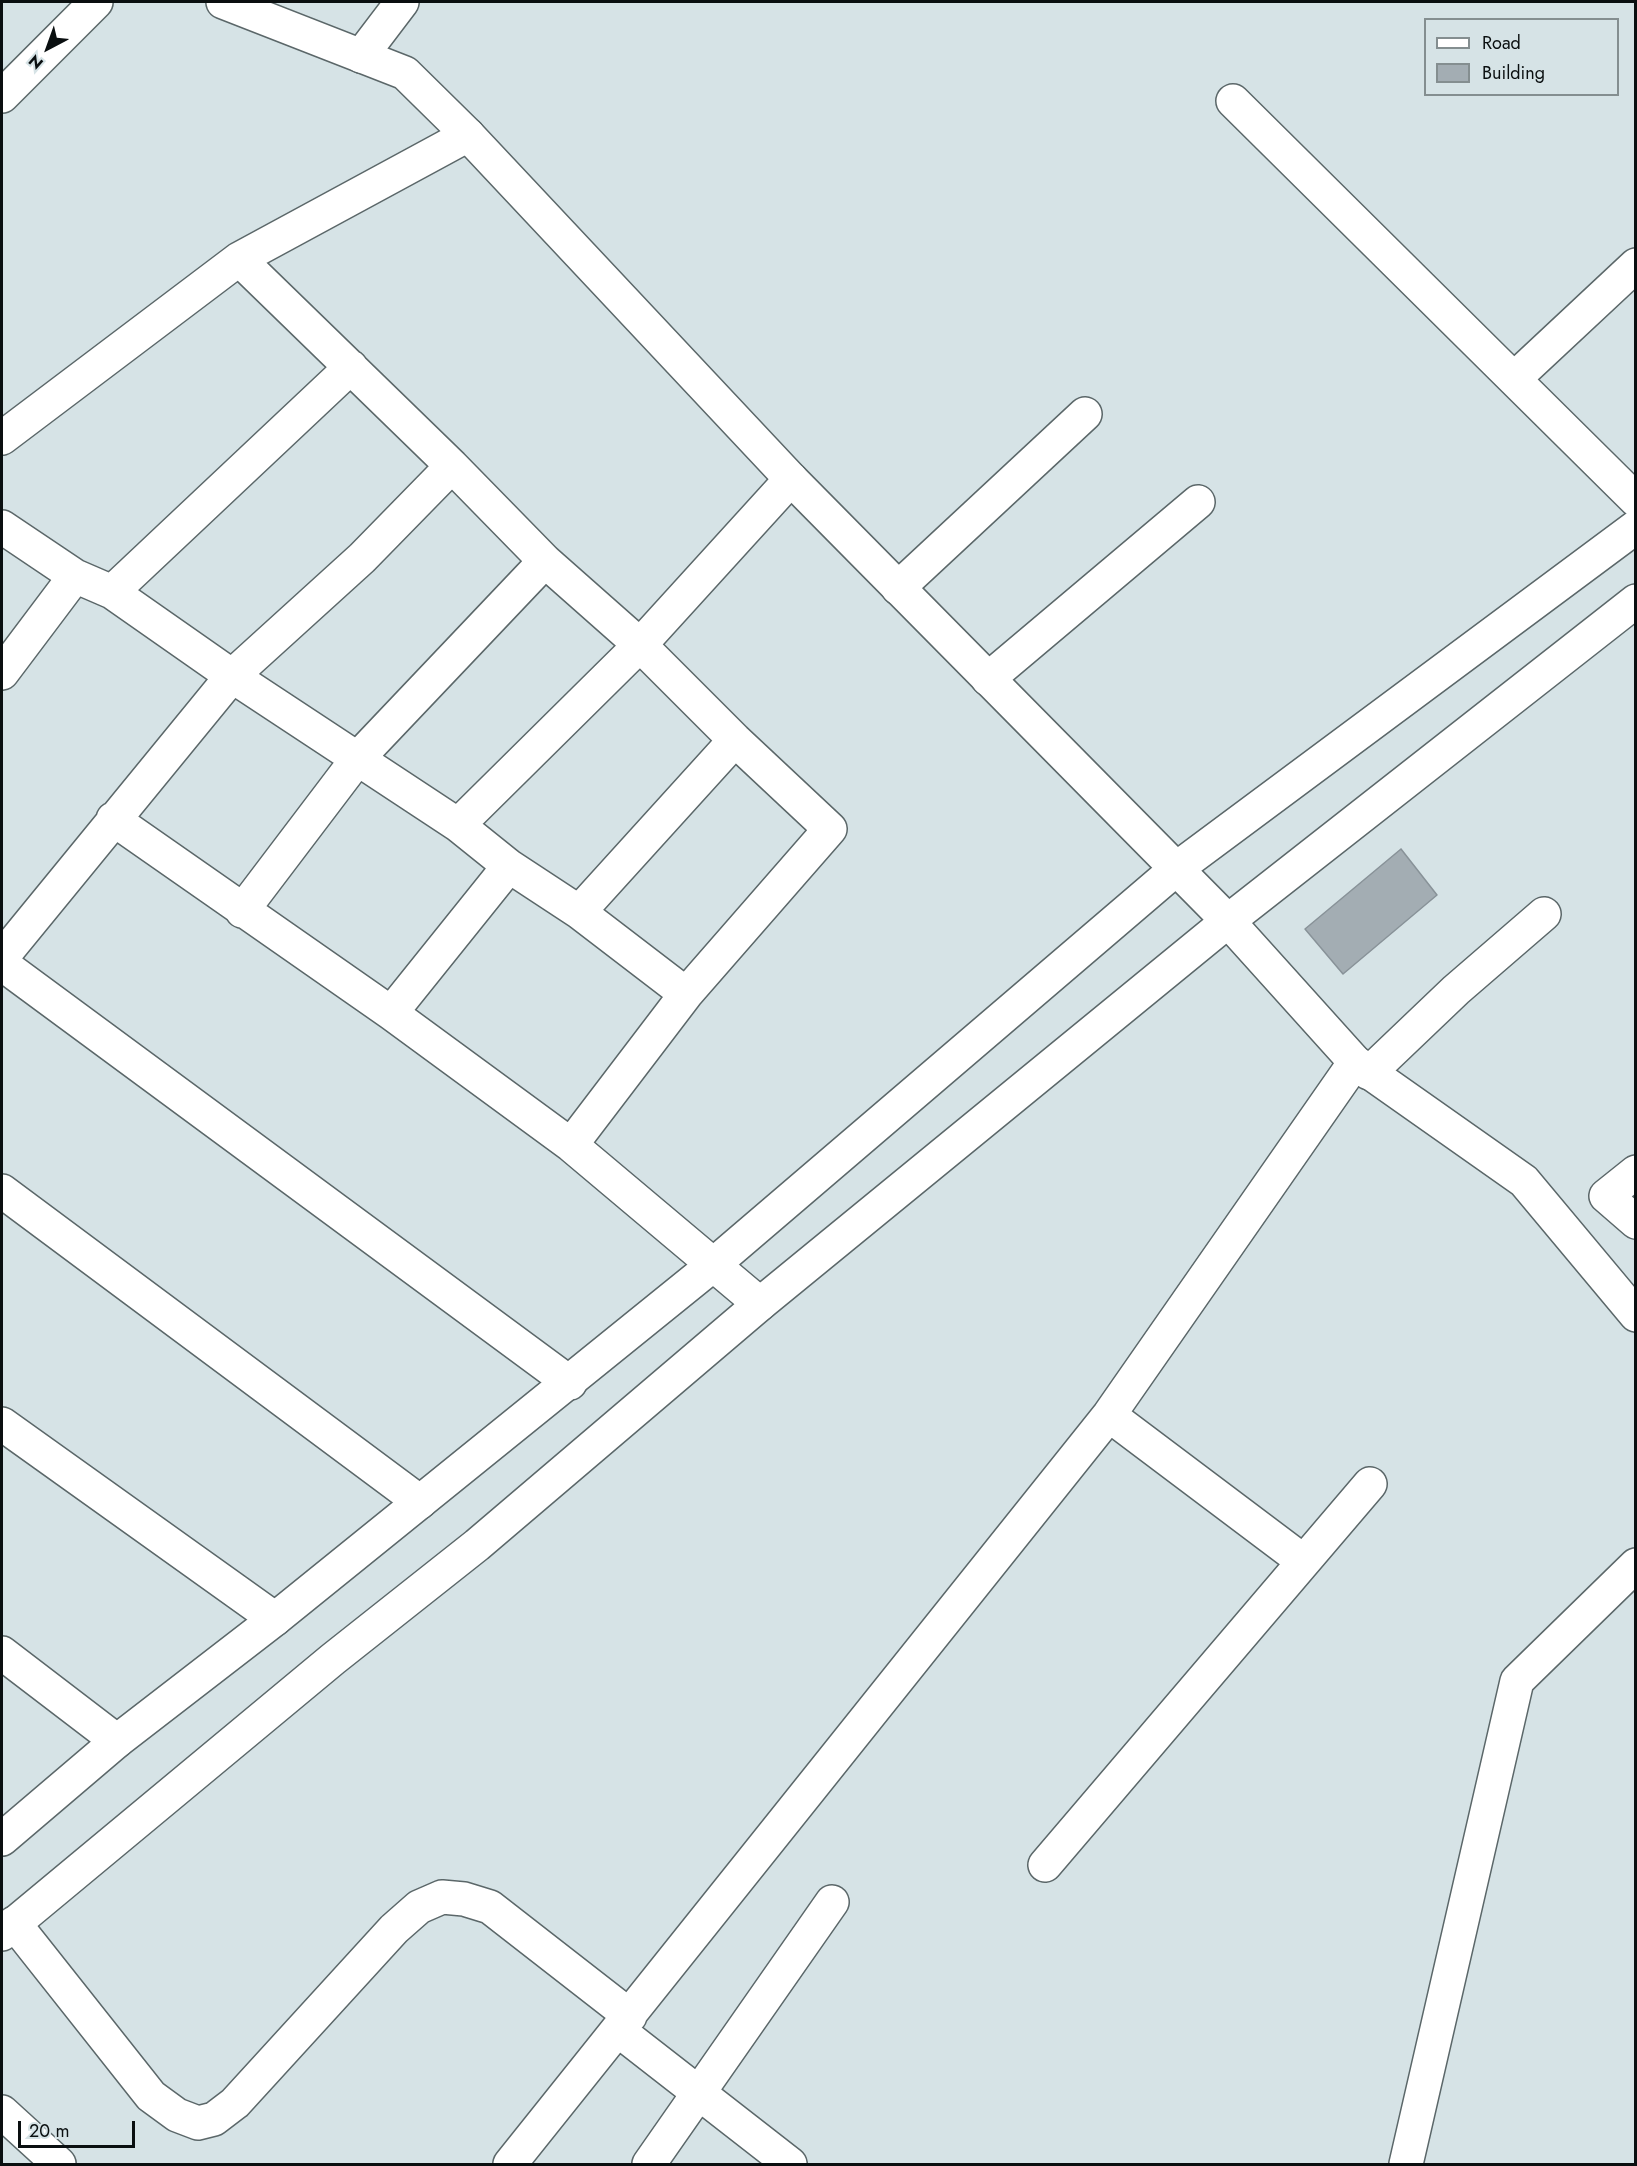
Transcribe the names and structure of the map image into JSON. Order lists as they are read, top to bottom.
{
  "legend": ["Road", "Building"],
  "scale_bar": "20 m",
  "north": "bottom left"
}
